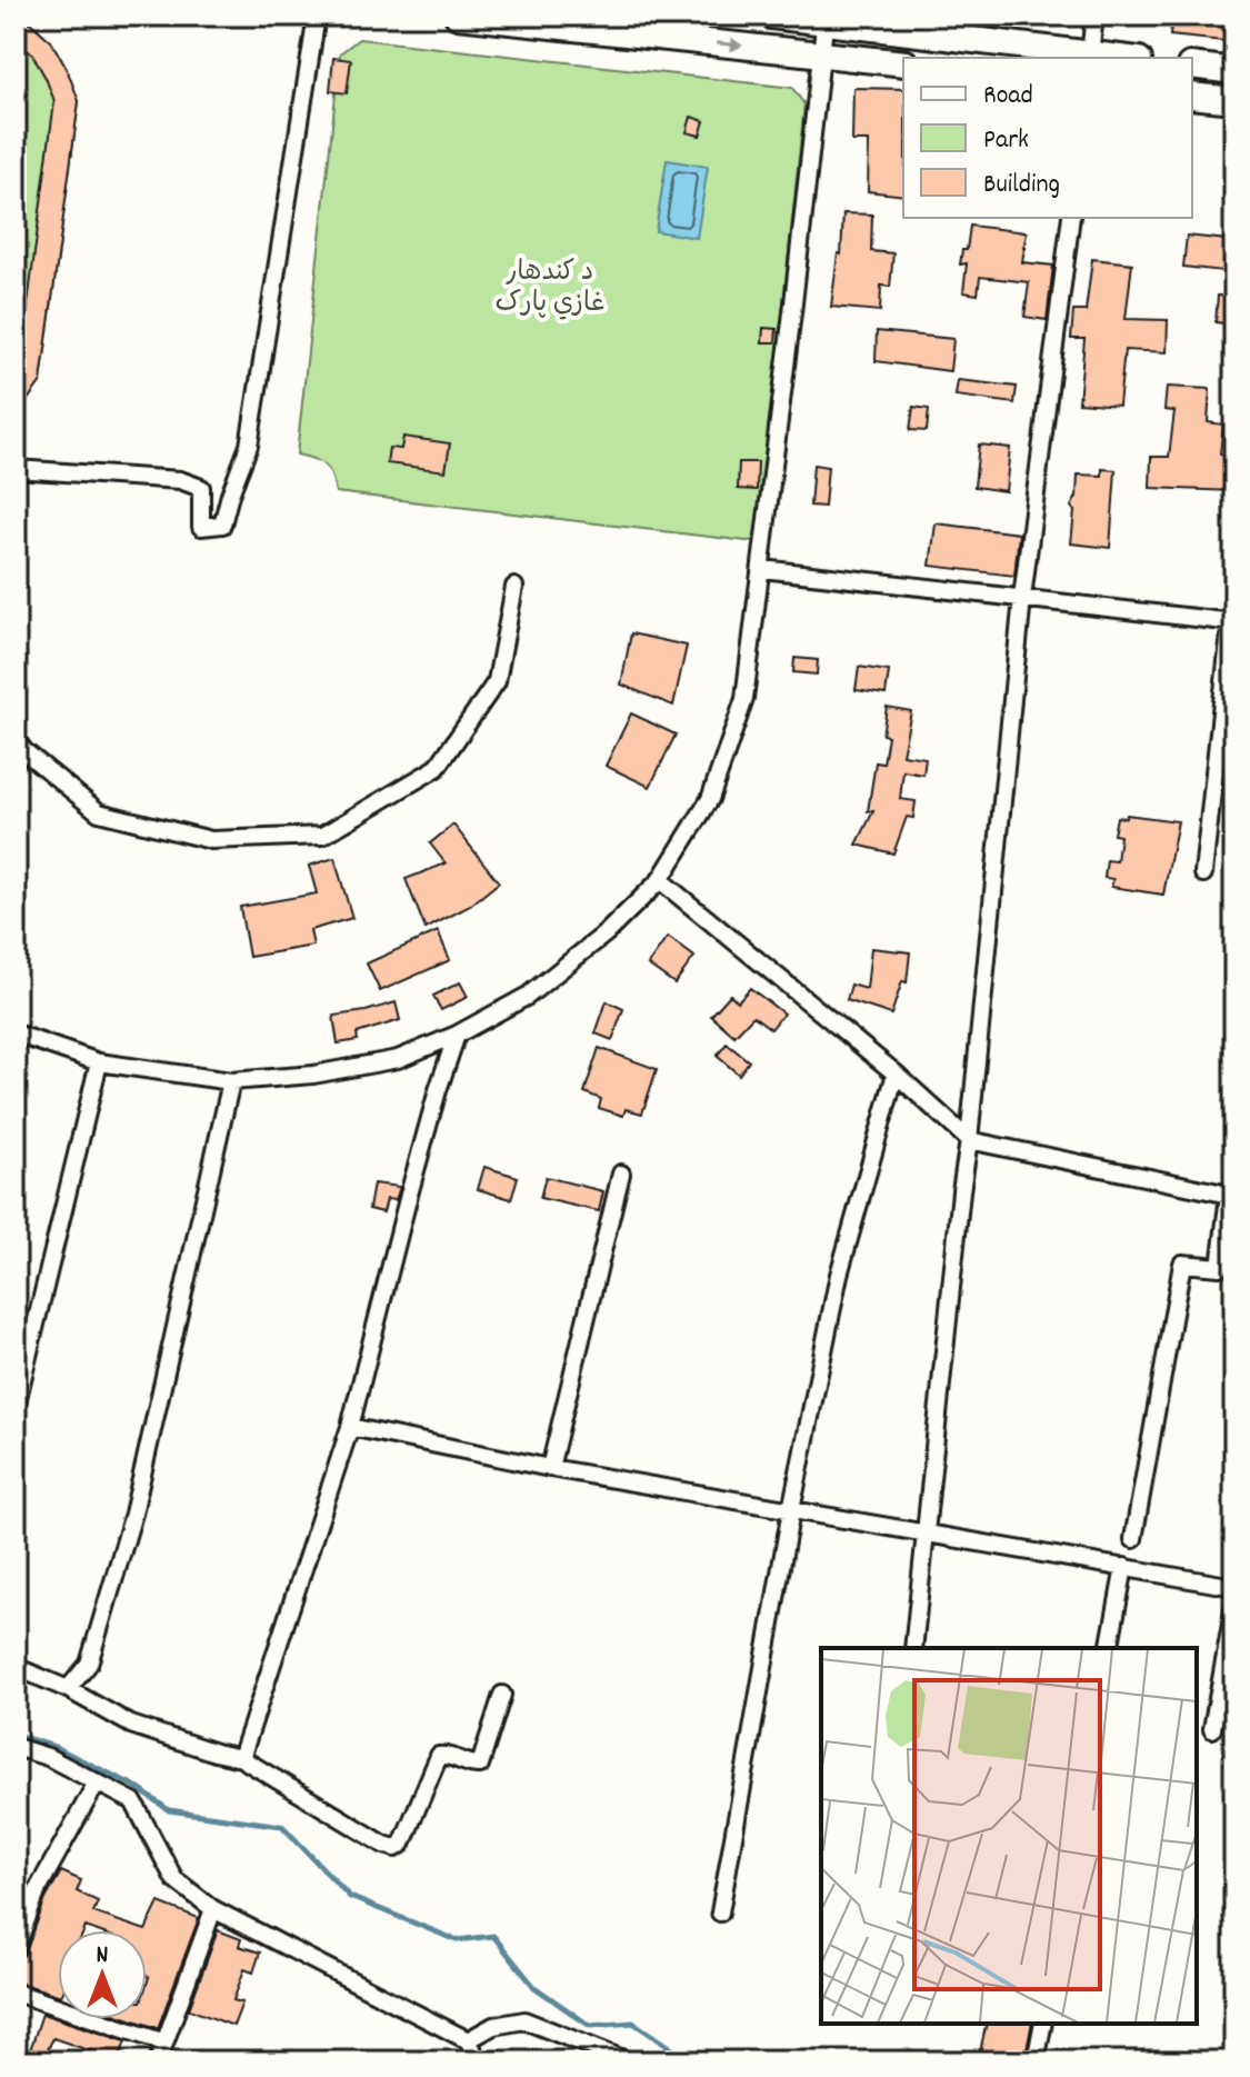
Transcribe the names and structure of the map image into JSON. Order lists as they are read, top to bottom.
{
  "parks": ["د کندهار غازي پارک"],
  "legend": ["Road", "Park", "Building"],
  "north": "top"
}
